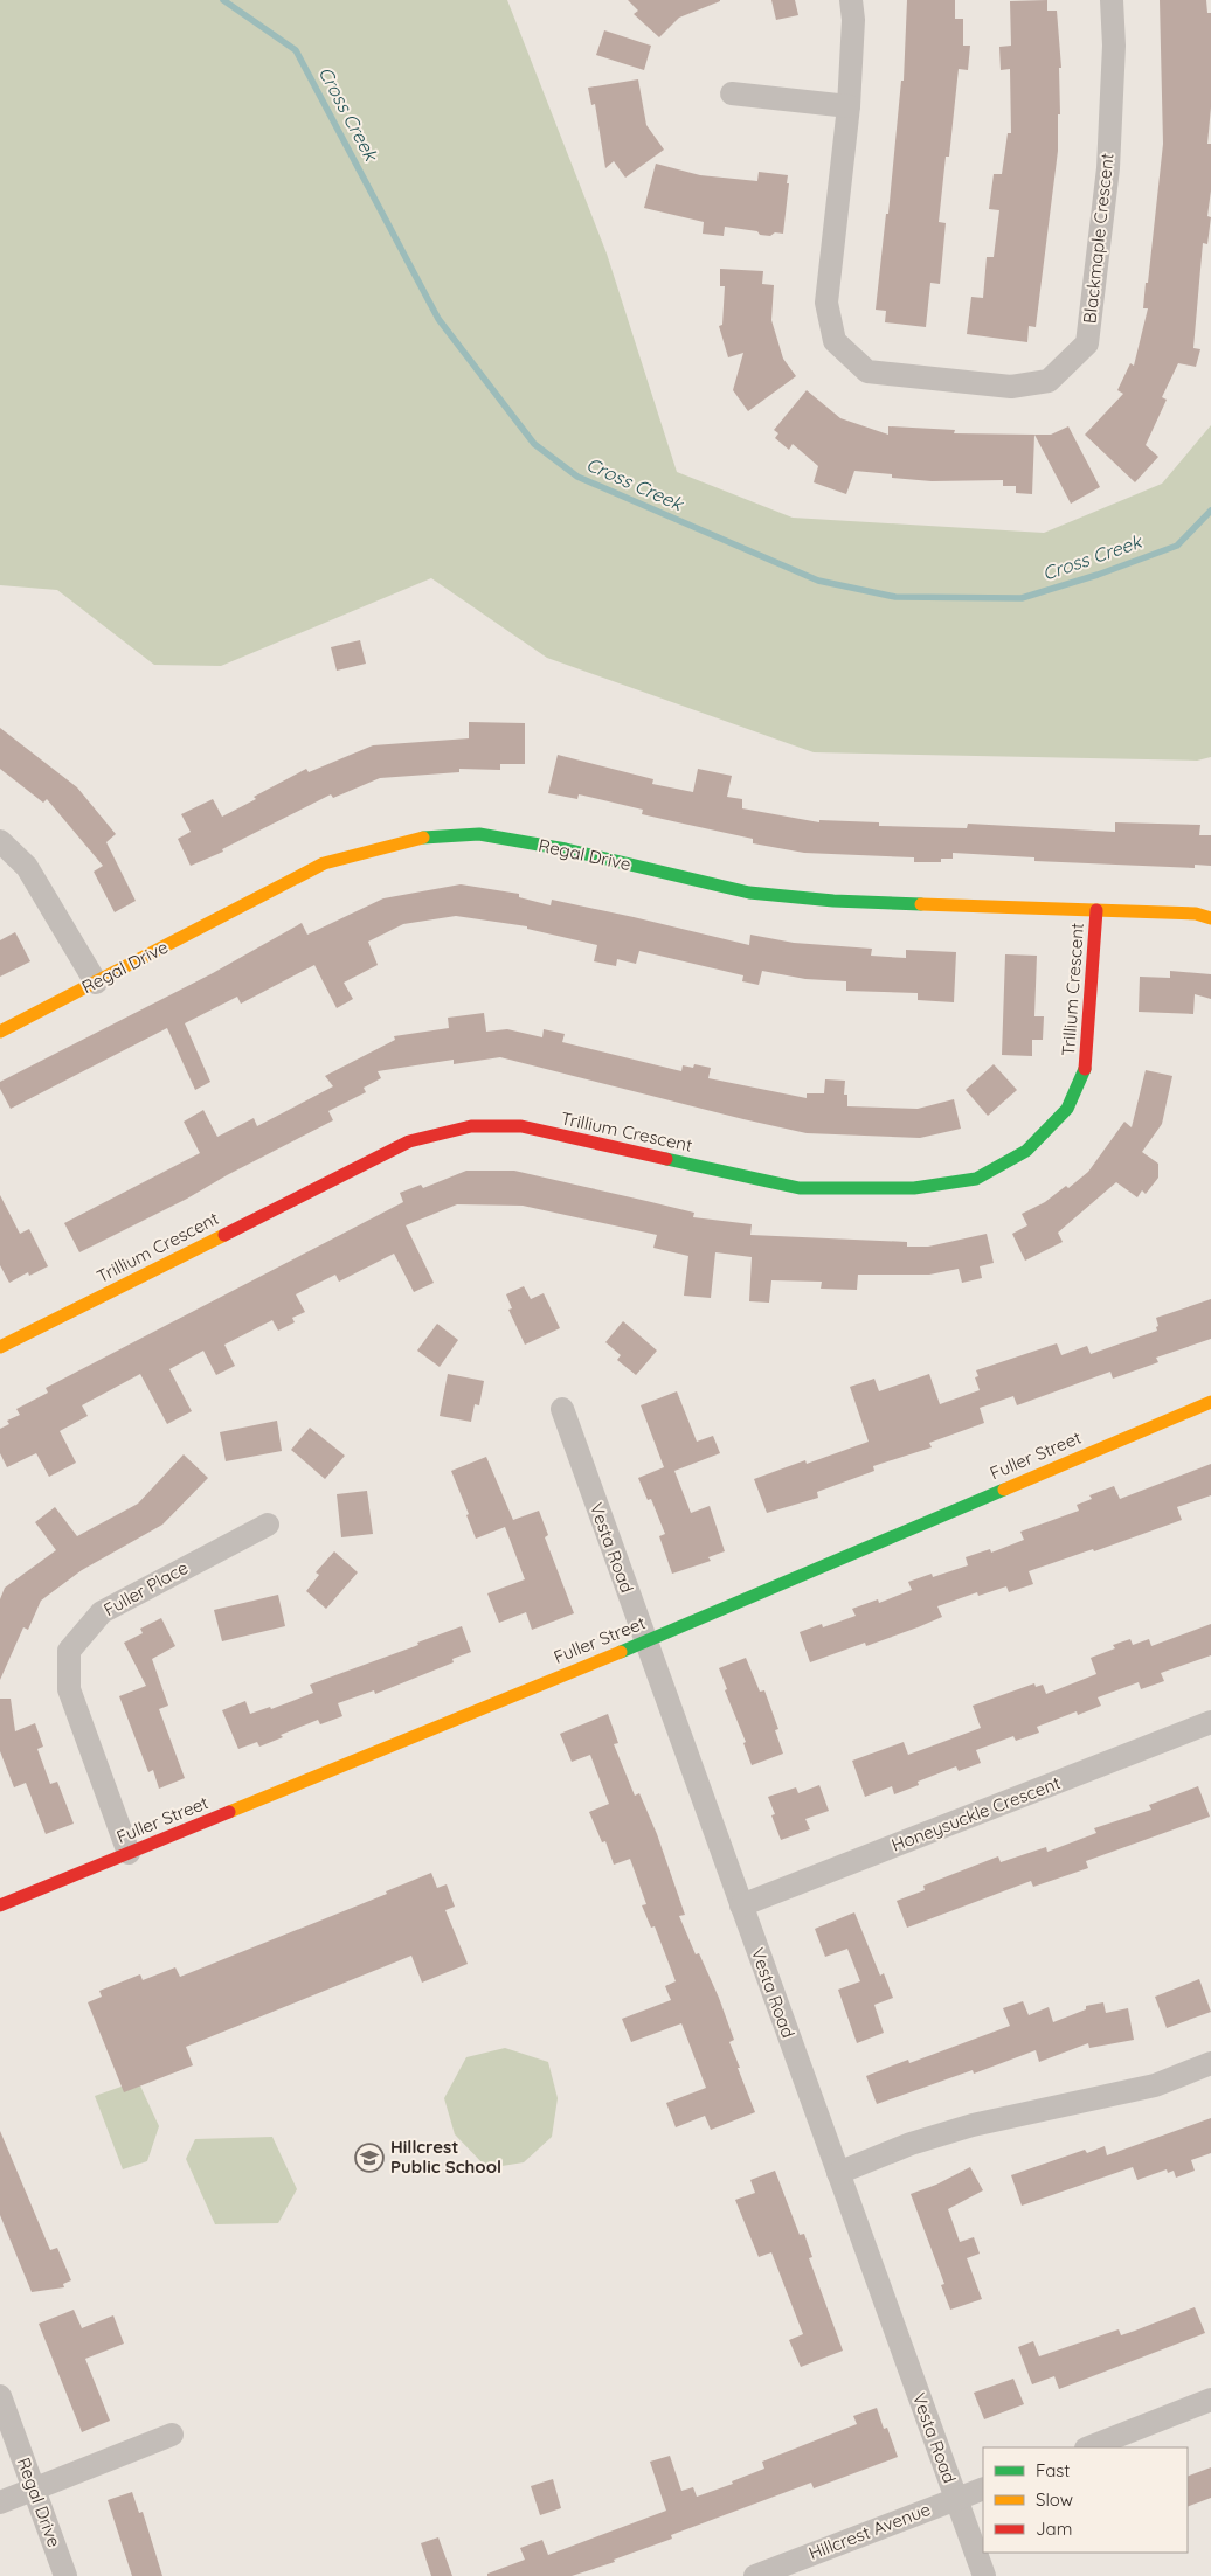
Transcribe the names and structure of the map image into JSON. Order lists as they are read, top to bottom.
{
  "streets": {
    "street": [
      "Blackmaple Crescent",
      "Regal Drive",
      "Trillium Crescent",
      "Fuller Street",
      "Vesta Road",
      "Fuller Place",
      "Honeysuckle Crescent",
      "Hillcrest Avenue"
    ]
  },
  "crossings": [
    ["Regal Drive", "Trillium Crescent"],
    ["Fuller Street", "Vesta Road"],
    ["Fuller Street", "Fuller Place"],
    ["Vesta Road", "Honeysuckle Crescent"],
    ["Vesta Road", "Hillcrest Avenue"]
  ],
  "water": ["Cross Creek"],
  "places": {
    "school or university": ["Hillcrest Public School"]
  },
  "legend": ["Fast", "Slow", "Jam"]
}
